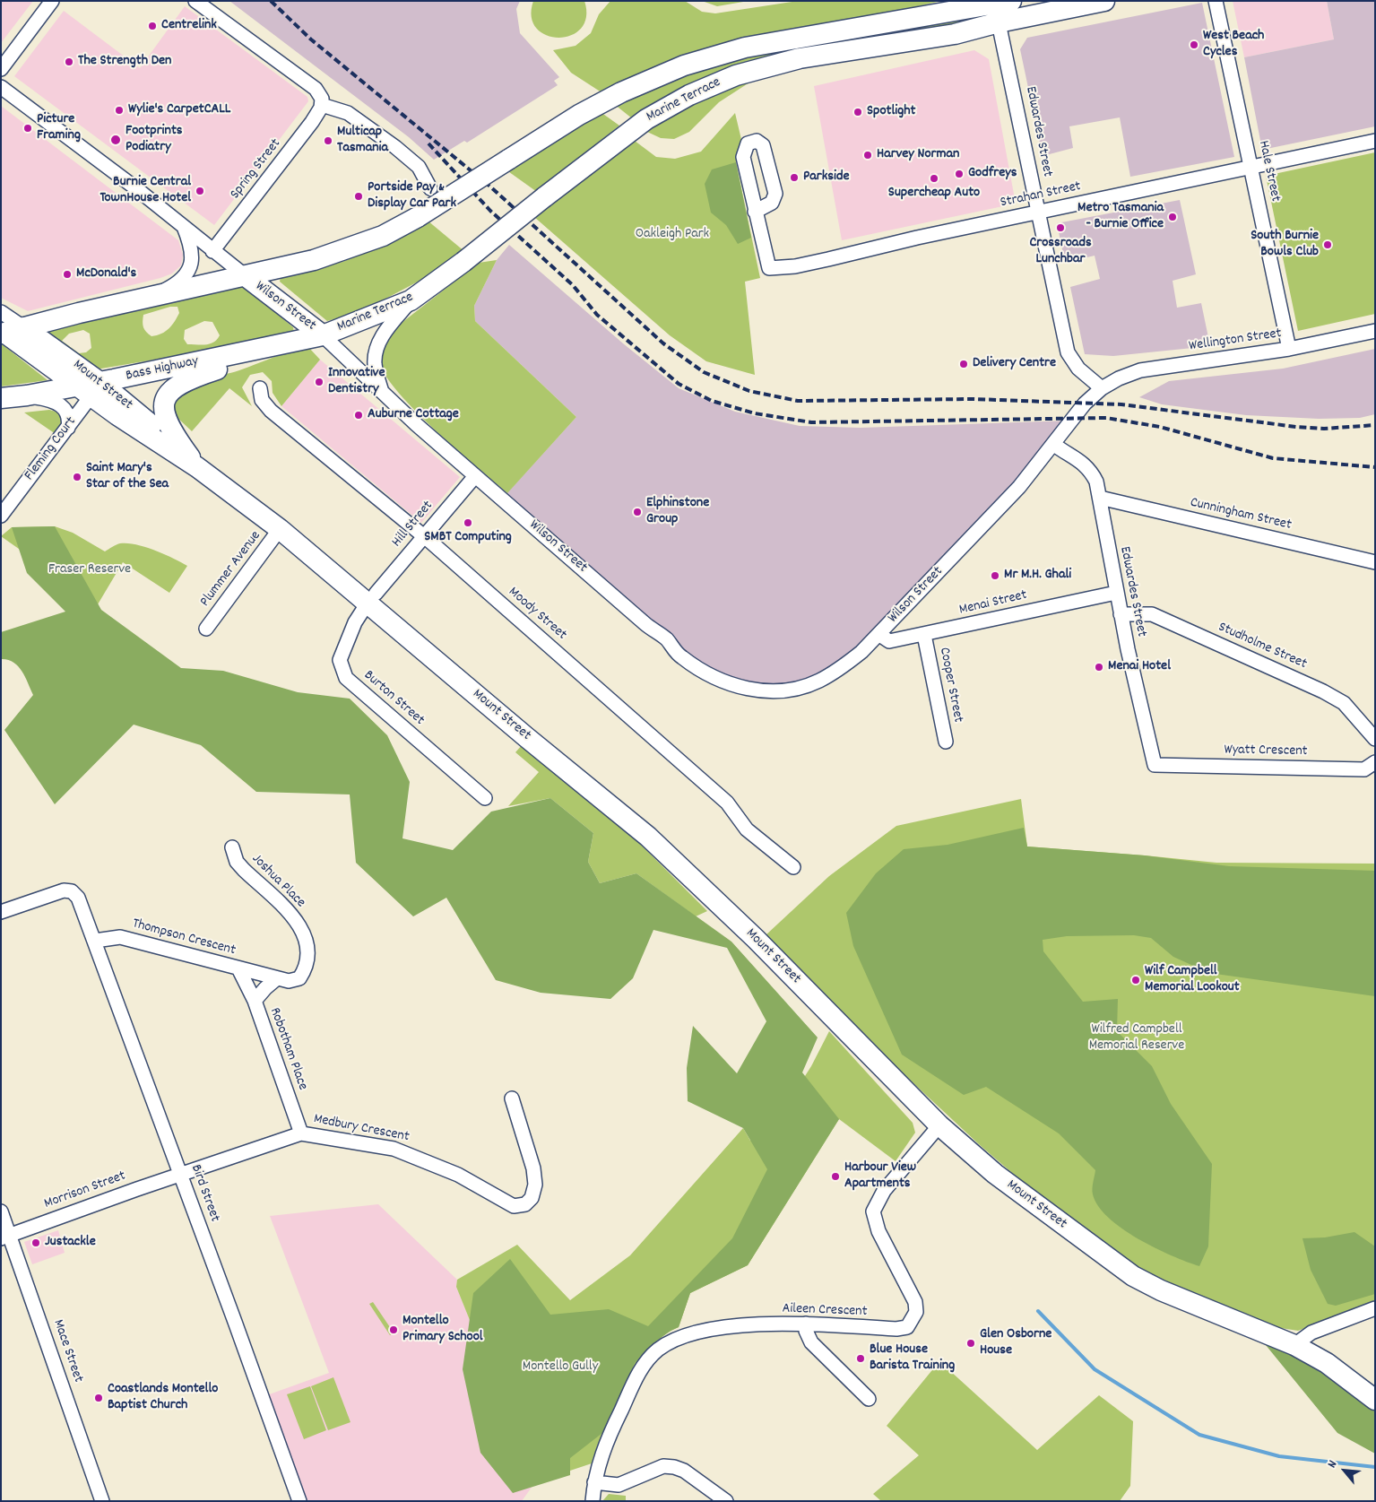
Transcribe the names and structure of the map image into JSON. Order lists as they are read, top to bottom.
{
  "streets": {
    "highway": [
      "Marine Terrace",
      "Wilson Street",
      "Bass Highway",
      "Mount Street"
    ],
    "street": [
      "Edwardes Street",
      "Spring Street",
      "Hale Street",
      "Strahan Street",
      "Wellington Street",
      "Fleming Court",
      "Cunningham Street",
      "Hill Street",
      "Plummer Avenue",
      "Menai Street",
      "Moody Street",
      "Studholme Street",
      "Cooper Street",
      "Burton Street",
      "Wyatt Crescent",
      "Joshua Place",
      "Thompson Crescent",
      "Robotham Place",
      "Medbury Crescent",
      "Morrison Street",
      "Bird Street",
      "Aileen Crescent",
      "Mace Street"
    ]
  },
  "crossings": [
    ["Marine Terrace", "Edwardes Street"],
    ["Marine Terrace", "Wilson Street"],
    ["Marine Terrace", "Bass Highway"],
    ["Edwardes Street", "Strahan Street"],
    ["Edwardes Street", "Wilson Street"],
    ["Edwardes Street", "Wellington Street"],
    ["Edwardes Street", "Cunningham Street"],
    ["Edwardes Street", "Menai Street"],
    ["Edwardes Street", "Studholme Street"],
    ["Edwardes Street", "Wyatt Crescent"],
    ["Spring Street", "Wilson Street"],
    ["Hale Street", "Strahan Street"],
    ["Hale Street", "Wellington Street"],
    ["Wilson Street", "Wellington Street"],
    ["Wilson Street", "Bass Highway"],
    ["Wilson Street", "Hill Street"],
    ["Wilson Street", "Menai Street"],
    ["Bass Highway", "Mount Street"],
    ["Bass Highway", "Fleming Court"],
    ["Mount Street", "Fleming Court"],
    ["Mount Street", "Hill Street"],
    ["Mount Street", "Plummer Avenue"],
    ["Mount Street", "Burton Street"],
    ["Mount Street", "Aileen Crescent"],
    ["Hill Street", "Moody Street"],
    ["Hill Street", "Burton Street"],
    ["Menai Street", "Cooper Street"],
    ["Joshua Place", "Thompson Crescent"],
    ["Joshua Place", "Robotham Place"],
    ["Thompson Crescent", "Robotham Place"],
    ["Thompson Crescent", "Bird Street"],
    ["Robotham Place", "Medbury Crescent"],
    ["Medbury Crescent", "Morrison Street"],
    ["Medbury Crescent", "Bird Street"],
    ["Morrison Street", "Bird Street"],
    ["Morrison Street", "Mace Street"]
  ],
  "parks": [
    "Oakleigh Park",
    "Fraser Reserve",
    "Wilfred Campbell Memorial Reserve",
    "Montello Gully"
  ],
  "places": [
    "Centrelink",
    "West Beach Cycles",
    "The Strength Den",
    "Wylie's CarpetCALL",
    "Spotlight",
    "Picture Framing",
    "Footprints Podiatry",
    "Multicap Tasmania",
    "Harvey Norman",
    "Godfreys",
    "Parkside",
    "Supercheap Auto",
    "Burnie Central TownHouse Hotel",
    "Portside Pay & Display Car Park",
    "Metro Tasmania - Burnie Office",
    "Crossroads Lunchbar",
    "South Burnie Bowls Club",
    "McDonald's",
    "Delivery Centre",
    "Innovative Dentistry",
    "Auburne Cottage",
    "Saint Mary's Star of the Sea",
    "Elphinstone Group",
    "SMBT Computing",
    "Mr M.H. Ghali",
    "Menai Hotel",
    "Wilf Campbell Memorial Lookout",
    "Harbour View Apartments",
    "Justackle",
    "Montello Primary School",
    "Glen Osborne House",
    "Blue House Barista Training",
    "Coastlands Montello Baptist Church"
  ],
  "north": "top left"
}
